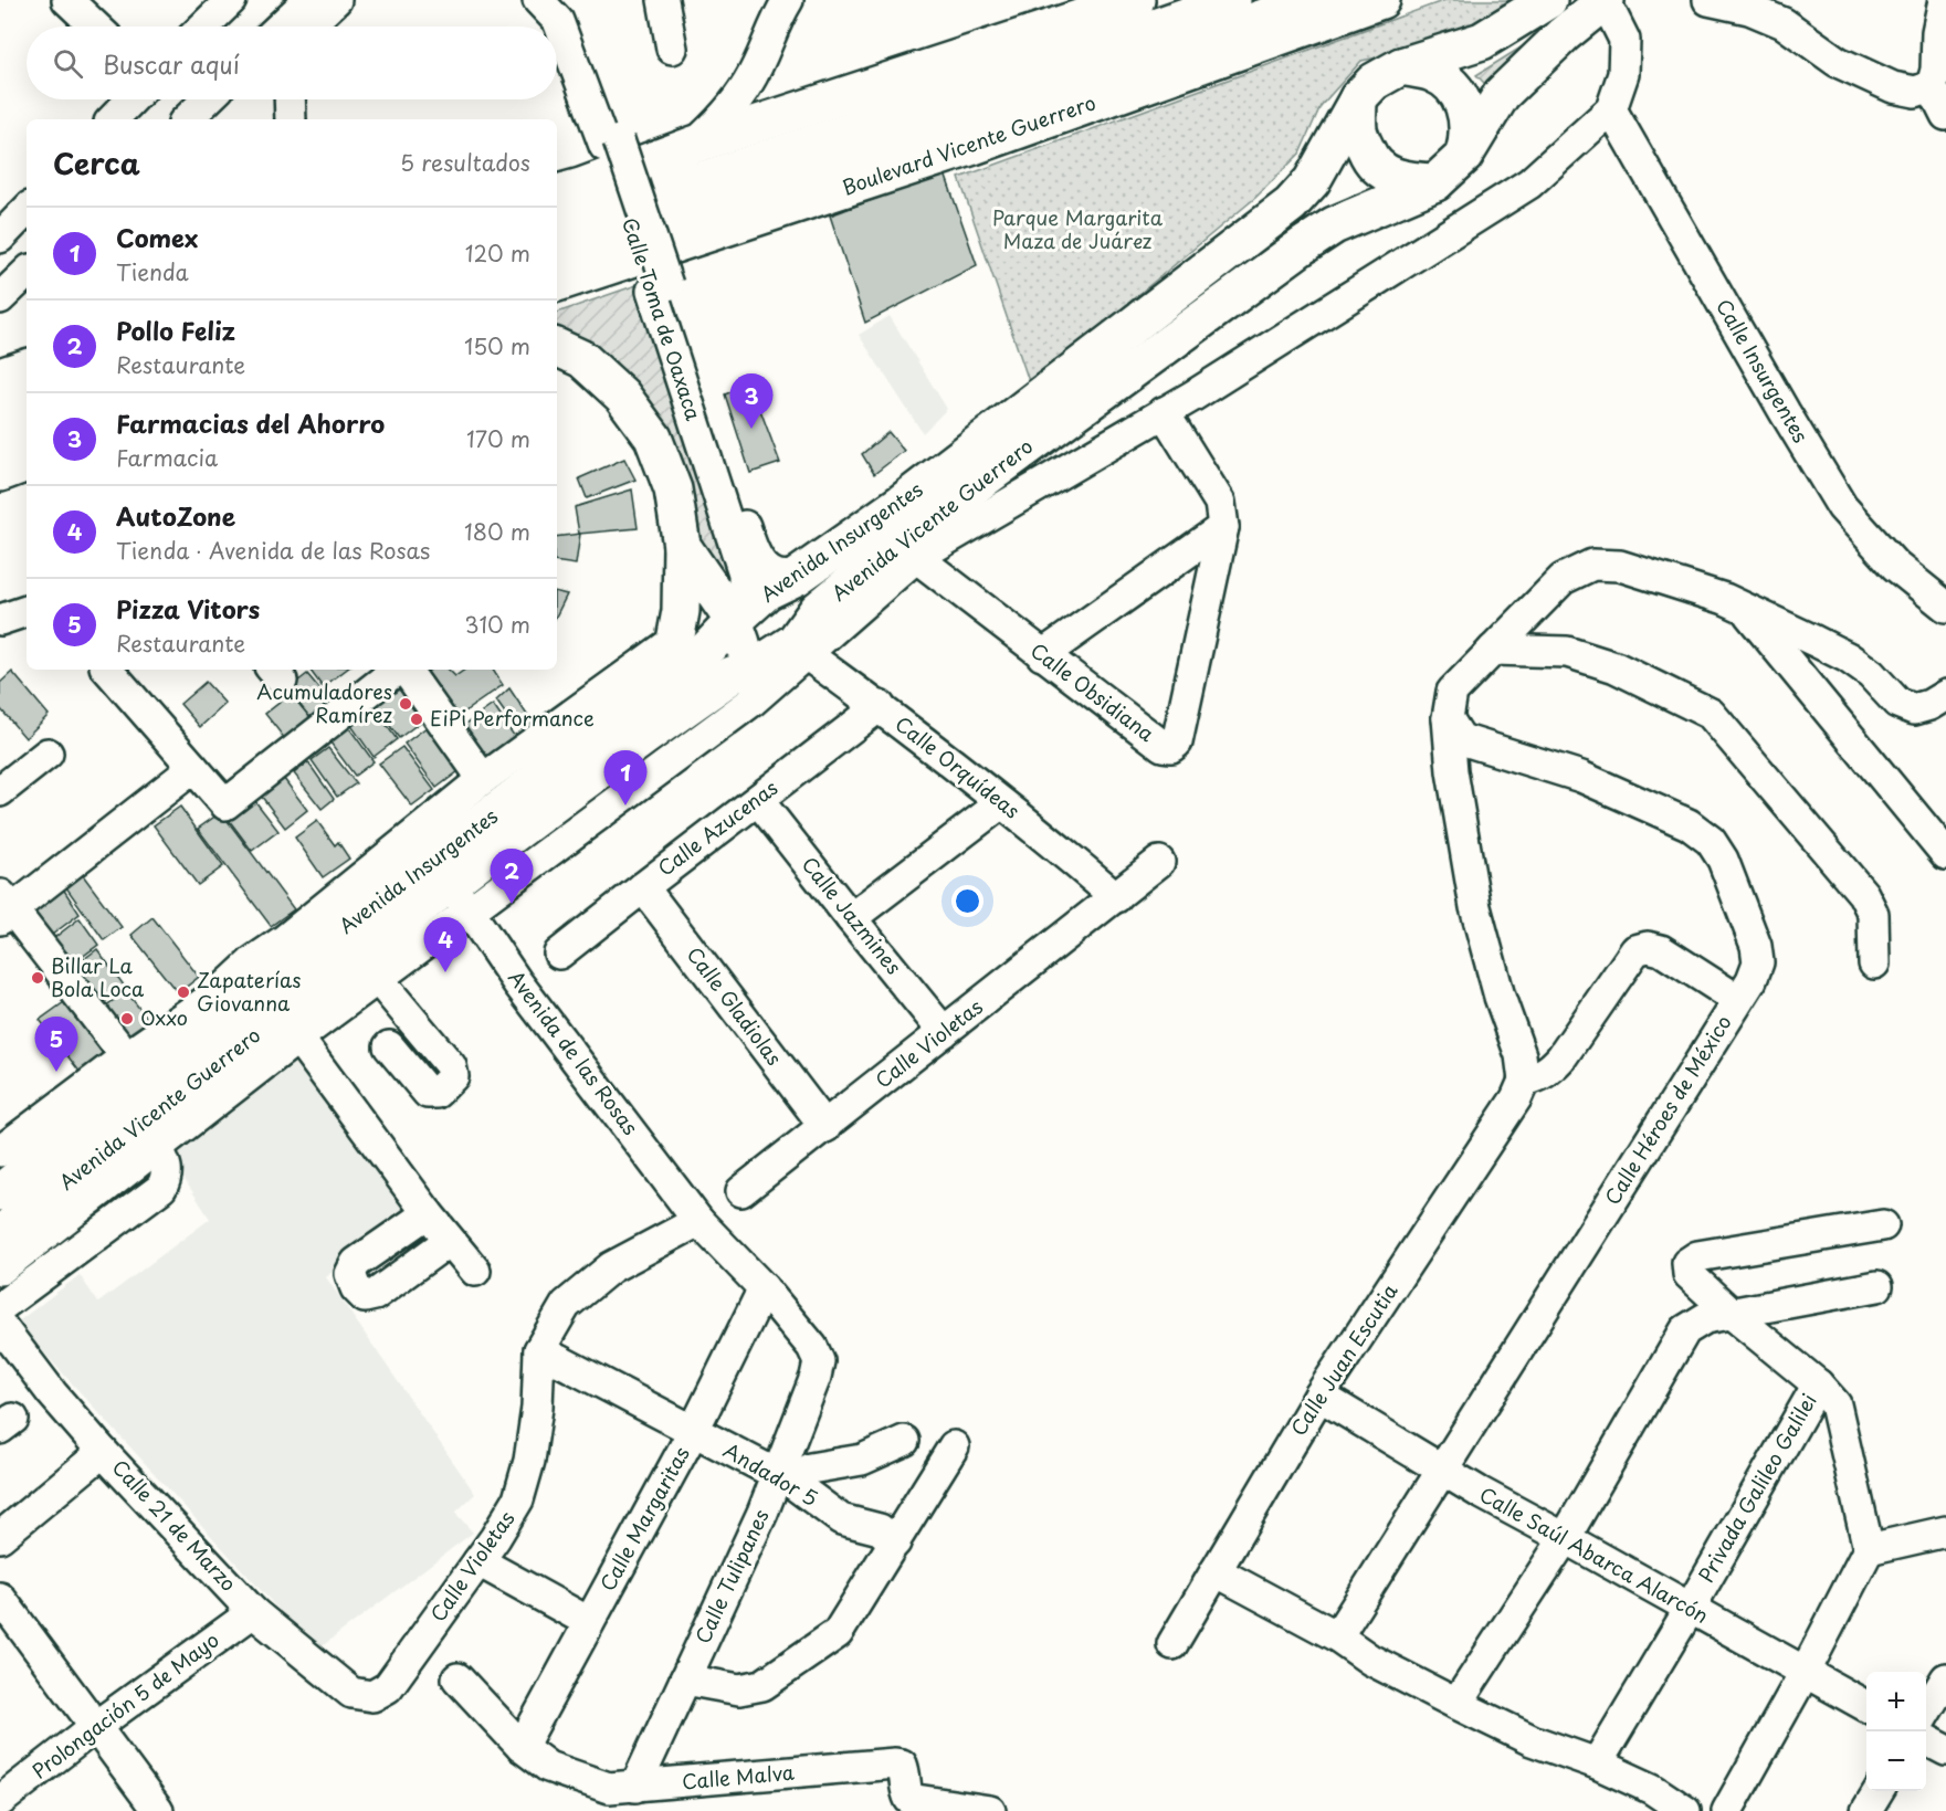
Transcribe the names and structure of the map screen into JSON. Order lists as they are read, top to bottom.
{
  "streets": {
    "main road": ["Boulevard Vicente Guerrero", "Avenida Vicente Guerrero", "Avenida Insurgentes"],
    "street": [
      "Calle Toma de Oaxaca",
      "Calle Insurgentes",
      "Calle Obsidiana",
      "Calle Orquídeas",
      "Calle Azucenas",
      "Calle Jazmines",
      "Calle Gladiolas",
      "Calle Violetas",
      "Avenida de las Rosas",
      "Calle Héroes de México",
      "Calle Juan Escutia",
      "Andador 5",
      "Privada Galileo Galilei",
      "Calle Margaritas",
      "Calle 21 de Marzo",
      "Calle Saúl Abarca Alarcón",
      "Calle Tulipanes",
      "Prolongación 5 de Mayo",
      "Calle Malva"
    ]
  },
  "crossings": [
    ["Calle Toma de Oaxaca", "Avenida Insurgentes"],
    ["Avenida Vicente Guerrero", "Avenida Insurgentes"],
    ["Avenida Vicente Guerrero", "Calle Obsidiana"],
    ["Avenida Vicente Guerrero", "Calle Orquídeas"],
    ["Avenida Vicente Guerrero", "Avenida de las Rosas"],
    ["Calle Orquídeas", "Calle Azucenas"],
    ["Calle Orquídeas", "Calle Violetas"],
    ["Calle Azucenas", "Calle Jazmines"],
    ["Calle Azucenas", "Calle Gladiolas"],
    ["Calle Jazmines", "Calle Violetas"],
    ["Calle Gladiolas", "Calle Violetas"],
    ["Calle Violetas", "Avenida de las Rosas"],
    ["Calle Violetas", "Andador 5"],
    ["Calle Violetas", "Calle 21 de Marzo"],
    ["Avenida de las Rosas", "Calle Margaritas"],
    ["Avenida de las Rosas", "Calle Tulipanes"],
    ["Calle Héroes de México", "Calle Juan Escutia"],
    ["Calle Héroes de México", "Calle Saúl Abarca Alarcón"],
    ["Calle Juan Escutia", "Calle Saúl Abarca Alarcón"],
    ["Andador 5", "Calle Margaritas"],
    ["Andador 5", "Calle Tulipanes"],
    ["Privada Galileo Galilei", "Calle Saúl Abarca Alarcón"],
    ["Calle Margaritas", "Calle Malva"],
    ["Calle 21 de Marzo", "Prolongación 5 de Mayo"],
    ["Calle Tulipanes", "Calle Malva"]
  ],
  "parks": ["Parque Margarita Maza de Juárez"],
  "places": [
    "Acumuladores Ramírez",
    "EiPi Performance",
    "Billar La Bola Loca",
    "Zapaterías Giovanna",
    "Oxxo"
  ],
  "page": {
    "search": "Buscar aquí",
    "heading": ["Cerca", "5 resultados"],
    "list": [
      {
        "mark": "1",
        "name": "Comex",
        "note": "Tienda",
        "value": "120 m"
      },
      {
        "mark": "2",
        "name": "Pollo Feliz",
        "note": "Restaurante",
        "value": "150 m"
      },
      {
        "mark": "3",
        "name": "Farmacias del Ahorro",
        "note": "Farmacia",
        "value": "170 m"
      },
      {
        "mark": "4",
        "name": "AutoZone",
        "note": "Tienda · Avenida de las Rosas",
        "value": "180 m"
      },
      {
        "mark": "5",
        "name": "Pizza Vitors",
        "note": "Restaurante",
        "value": "310 m"
      }
    ],
    "pins": [
      "3",
      "1",
      "2",
      "4",
      "5"
    ],
    "map_buttons": ["+", "−"]
  }
}
